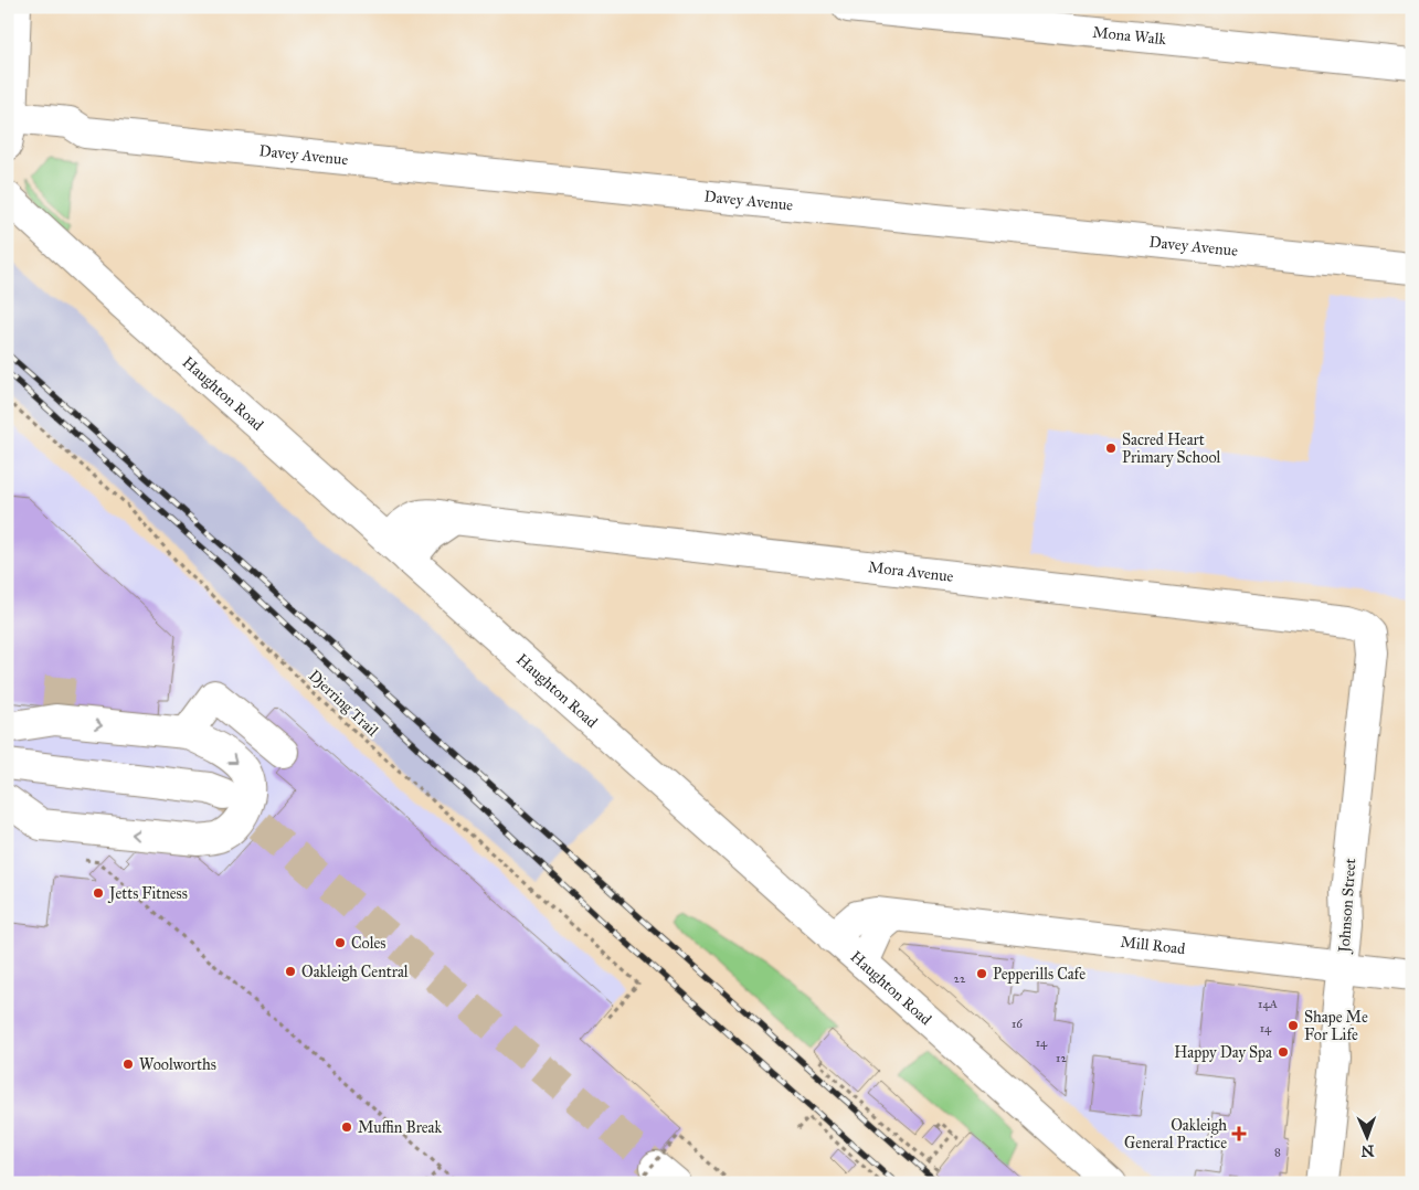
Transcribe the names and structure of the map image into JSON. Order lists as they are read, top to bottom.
{
  "streets": {
    "street": [
      "Mona Walk",
      "Davey Avenue",
      "Haughton Road",
      "Mora Avenue",
      "Johnson Street",
      "Mill Road"
    ],
    "path": ["Djerring Trail"]
  },
  "crossings": [
    ["Haughton Road", "Mora Avenue"],
    ["Haughton Road", "Mill Road"],
    ["Mora Avenue", "Johnson Street"],
    ["Johnson Street", "Mill Road"]
  ],
  "places": {
    "other": [
      "Sacred Heart Primary School",
      "Jetts Fitness",
      "Coles",
      "Oakleigh Central",
      "Pepperills Cafe",
      "Shape Me For Life",
      "Happy Day Spa",
      "Woolworths",
      "Muffin Break"
    ],
    "health": ["Oakleigh General Practice"]
  },
  "house_numbers": [
    "22",
    "14A",
    "16",
    "14",
    "14",
    "12",
    "8"
  ],
  "north": "bottom"
}
